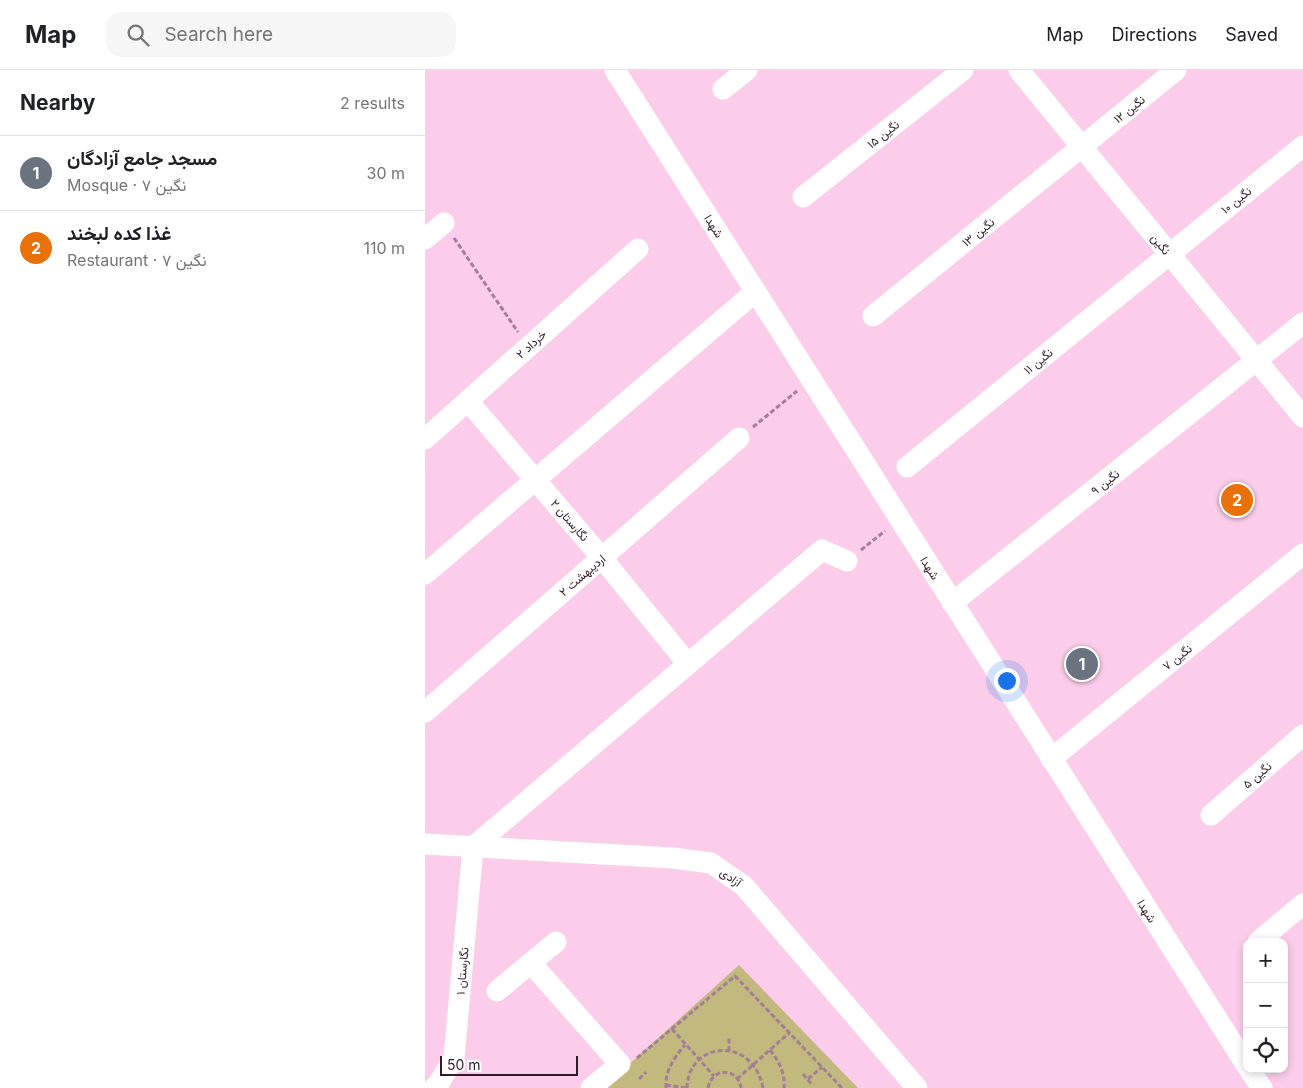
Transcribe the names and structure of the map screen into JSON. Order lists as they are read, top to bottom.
{
  "streets": {
    "street": [
      "نگین ۱۲",
      "نگین ۱۵",
      "نگین ۱۰",
      "شهدا",
      "نگین ۱۳",
      "نگین",
      "خرداد ۲",
      "نگین ۱۱",
      "نگین ۹",
      "نگارستان ۲",
      "اردیبهشت ۲",
      "نگین ۷",
      "نگین ۵",
      "آزادی",
      "نگارستان ۱"
    ]
  },
  "crossings": [
    ["نگین ۱۲", "نگین ۱۳"],
    ["نگین ۱۲", "نگین"],
    ["نگین ۱۰", "نگین"],
    ["نگین ۱۰", "نگین ۱۱"],
    ["شهدا", "نگین ۹"],
    ["شهدا", "نگین ۷"],
    ["نگین ۱۳", "نگین"],
    ["نگین", "نگین ۱۱"],
    ["نگین", "نگین ۹"],
    ["خرداد ۲", "نگارستان ۲"],
    ["نگارستان ۲", "اردیبهشت ۲"],
    ["آزادی", "نگارستان ۱"]
  ],
  "scale_bar": "50 m",
  "page": {
    "header": "Map",
    "search": "Search here",
    "nav": ["Map", "Directions", "Saved"],
    "heading": ["Nearby", "2 results"],
    "list": [
      {
        "mark": "1",
        "name": "مسجد جامع آزادگان",
        "note": "Mosque · نگین ۷",
        "value": "30 m"
      },
      {
        "mark": "2",
        "name": "غذا کده لبخند",
        "note": "Restaurant · نگین ۷",
        "value": "110 m"
      }
    ],
    "pins": ["2", "1"],
    "map_buttons": ["+", "−"],
    "scale": "50 m"
  }
}
